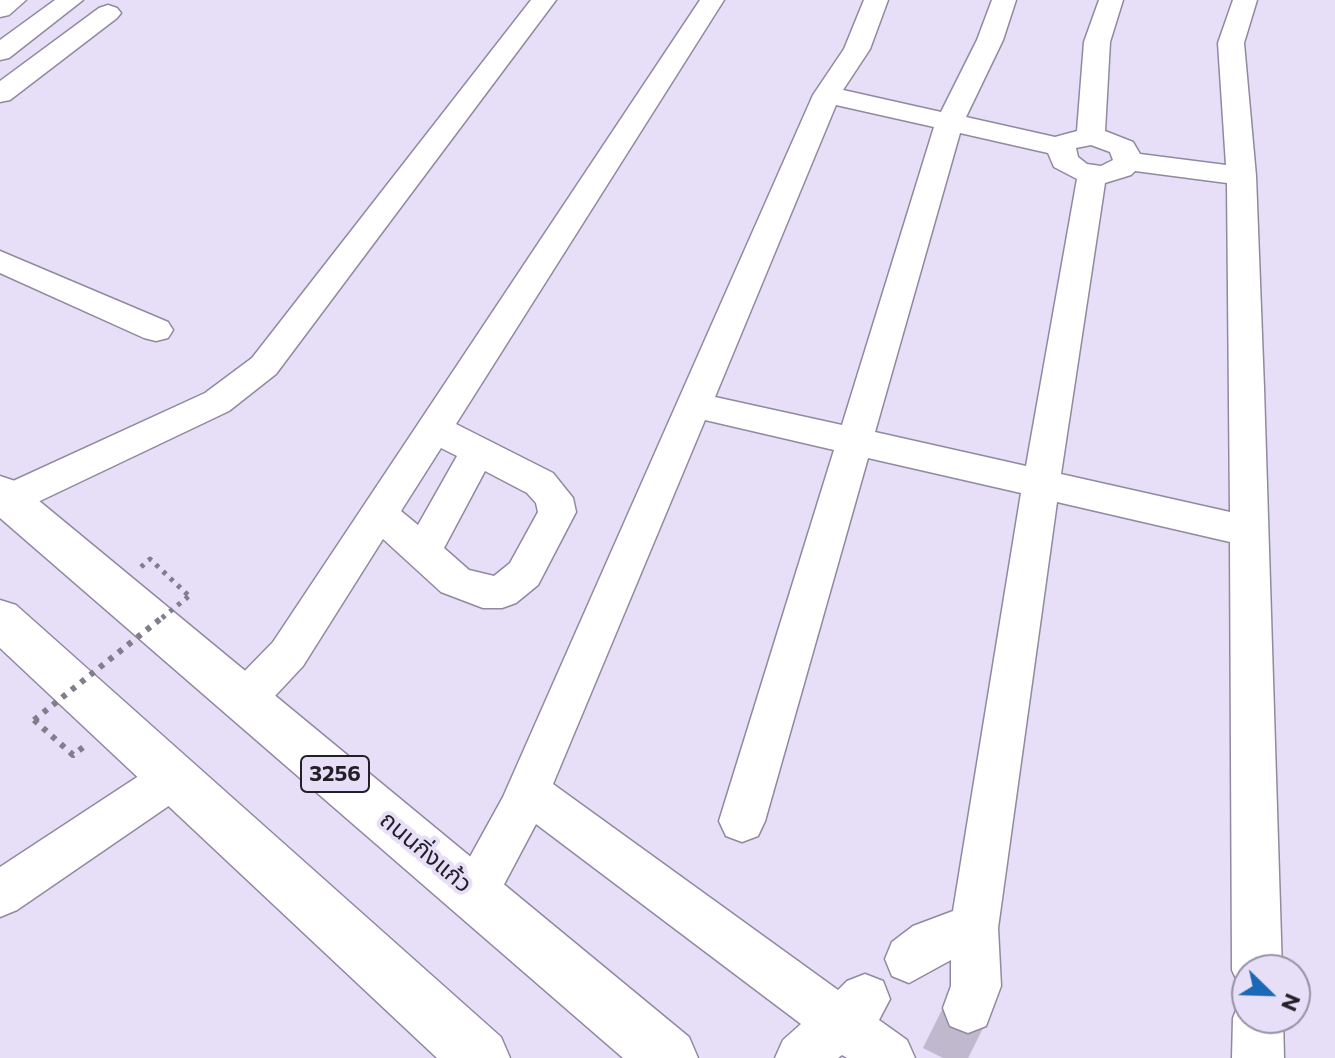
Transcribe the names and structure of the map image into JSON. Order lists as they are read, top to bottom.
{
  "streets": {
    "main road": ["3256", "ถนนกิ่งแก้ว"]
  },
  "north": "bottom right"
}
